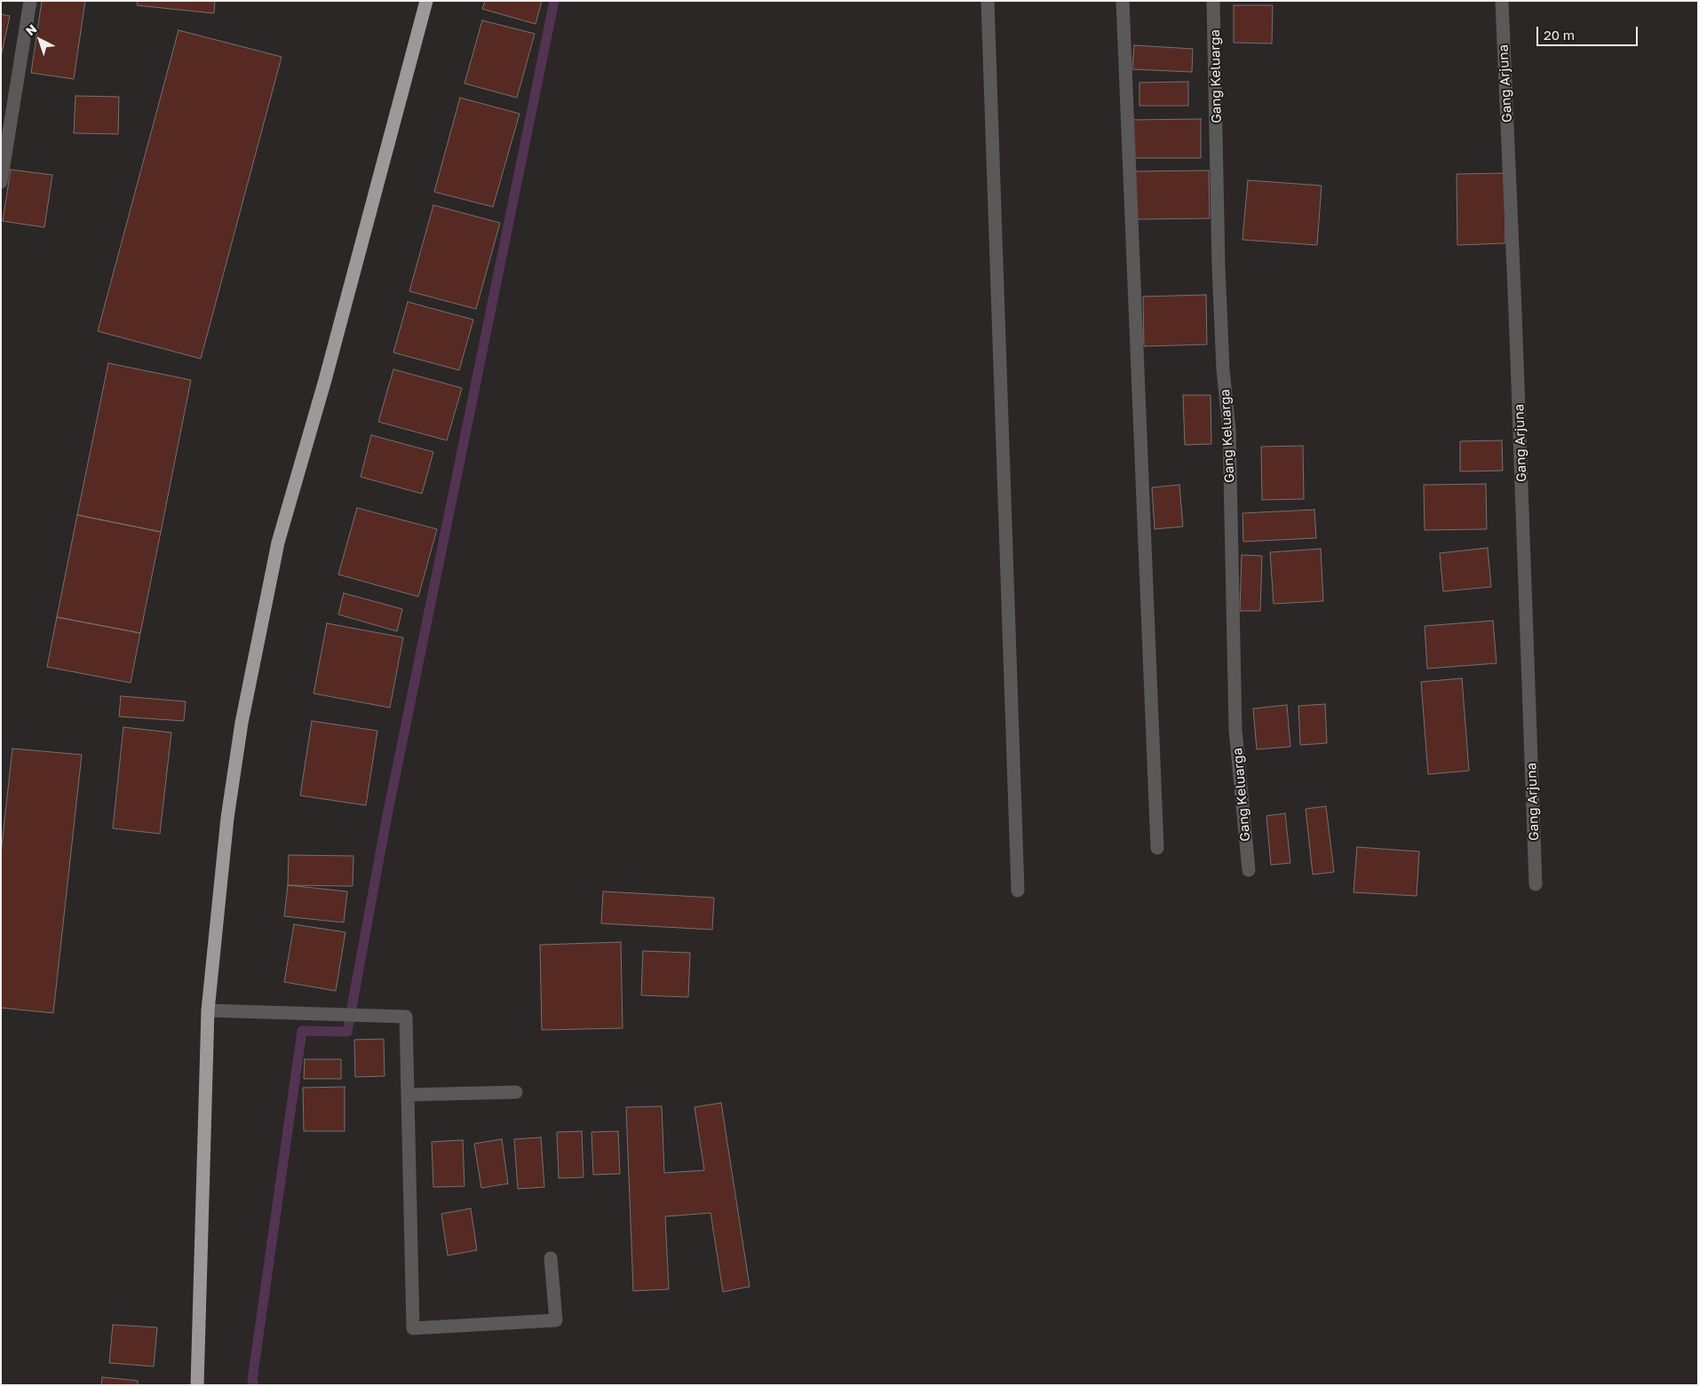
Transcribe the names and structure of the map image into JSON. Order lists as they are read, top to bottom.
{
  "streets": {
    "street": ["Gang Keluarga", "Gang Arjuna"]
  },
  "scale_bar": "20 m",
  "north": "top left"
}
